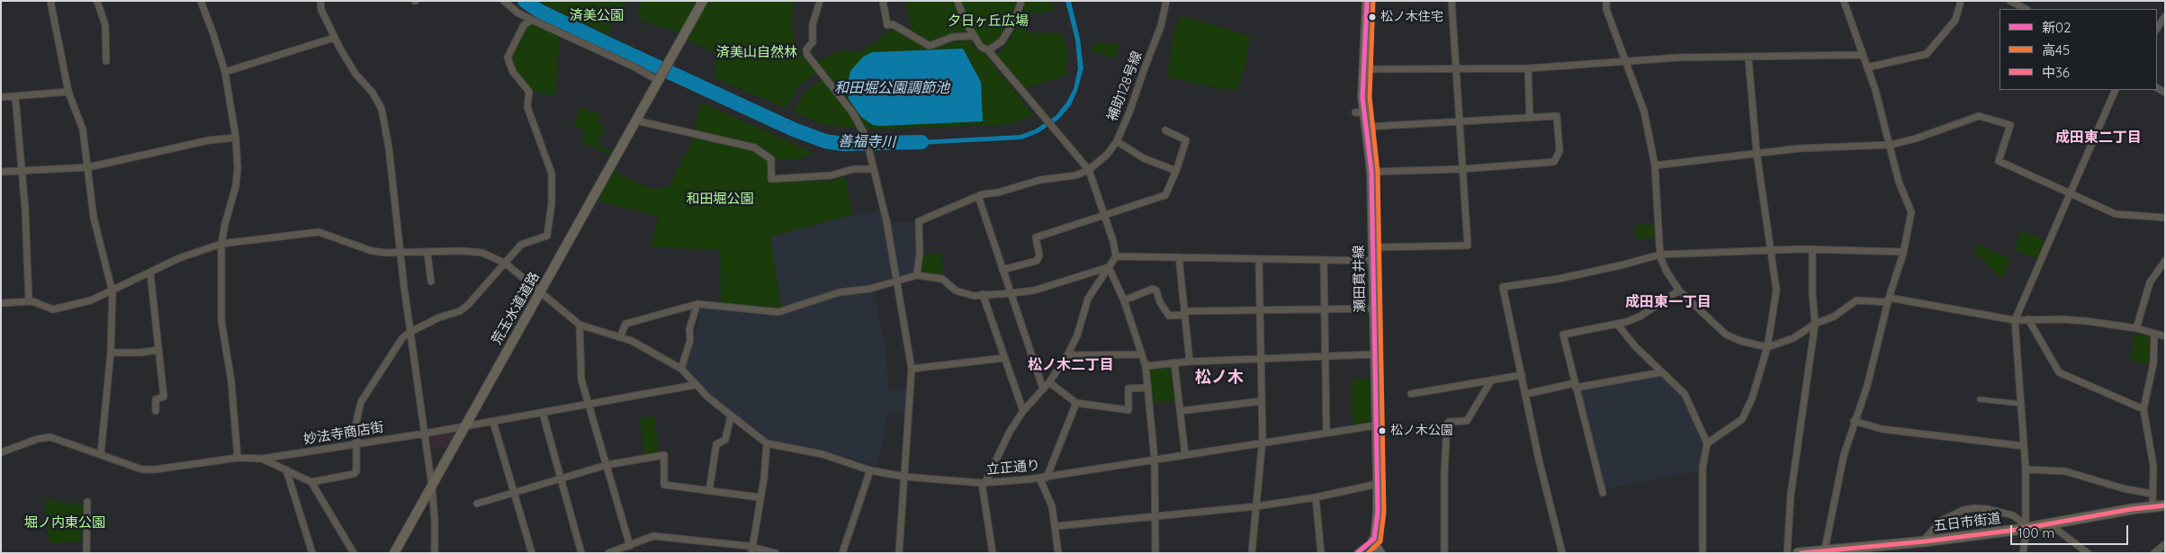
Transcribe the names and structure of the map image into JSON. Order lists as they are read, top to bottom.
{
  "streets": {
    "main road": ["瀬田貫井線", "荒玉水道道路", "五日市街道"],
    "street": ["補助128号線", "妙法寺商店街", "立正通り"]
  },
  "crossings": [
    ["瀬田貫井線", "立正通り"],
    ["荒玉水道道路", "妙法寺商店街"],
    ["妙法寺商店街", "立正通り"]
  ],
  "districts": [
    "成田東二丁目",
    "成田東一丁目",
    "松ノ木二丁目",
    "松ノ木"
  ],
  "water": ["和田堀公園調節池", "善福寺川"],
  "parks": [
    "済美公園",
    "夕日ヶ丘広場",
    "済美山自然林",
    "和田堀公園",
    "堀ノ内東公園"
  ],
  "places": ["松ノ木住宅", "松ノ木公園"],
  "lines": ["transit line 新02", "transit line 高45", "transit line 中36"],
  "legend": ["新02", "高45", "中36"],
  "scale_bar": "100 m"
}
